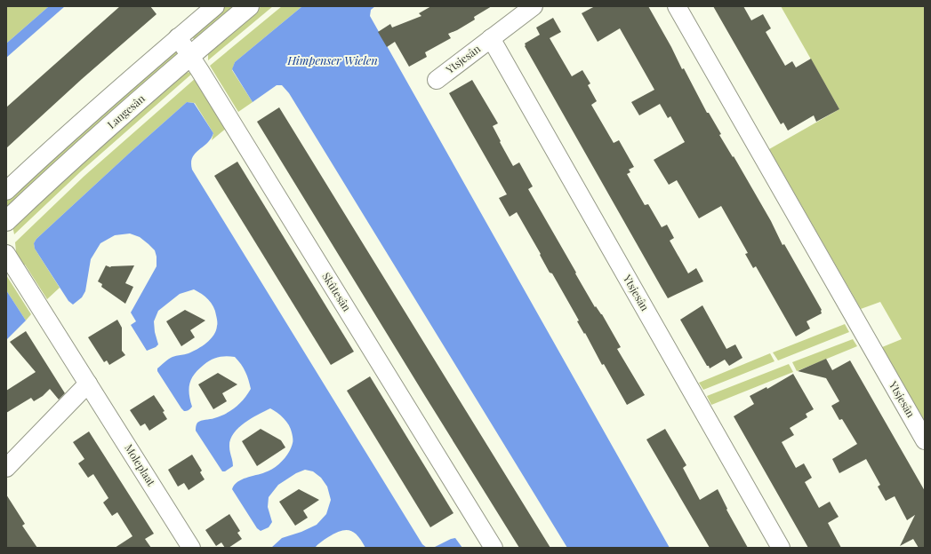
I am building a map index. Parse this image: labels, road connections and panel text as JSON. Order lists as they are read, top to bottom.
{
  "streets": {
    "street": [
      "Ytsjesân",
      "Langesân",
      "Skûtesân",
      "Moleplaat"
    ]
  },
  "crossings": [
    ["Langesân", "Skûtesân"]
  ],
  "water": ["Himpenser Wielen"]
}
